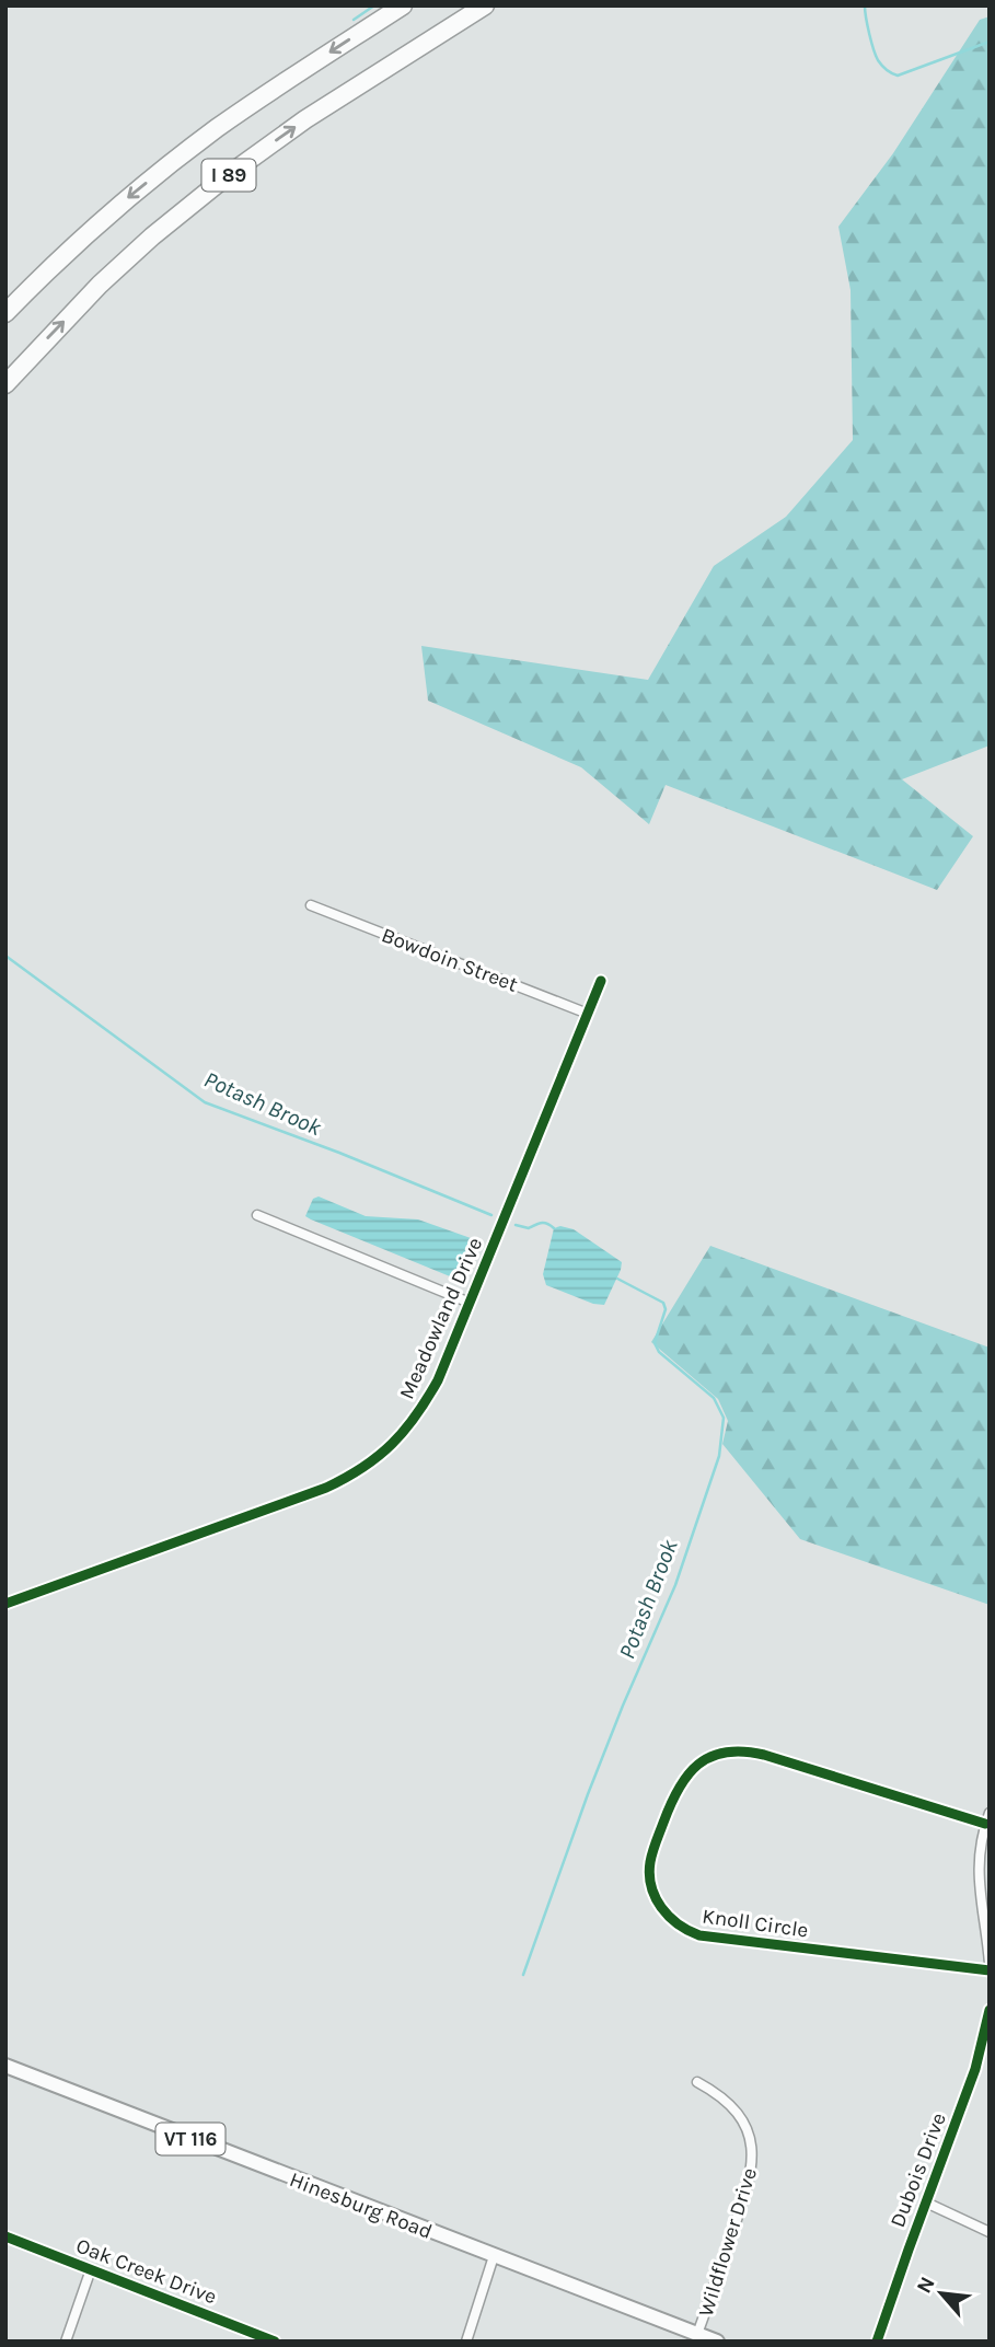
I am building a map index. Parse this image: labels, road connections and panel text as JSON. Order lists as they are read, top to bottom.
{
  "streets": {
    "highway": ["I 89"],
    "main road": ["VT 116", "Hinesburg Road"],
    "street": [
      "Bowdoin Street",
      "Meadowland Drive",
      "Knoll Circle",
      "Dubois Drive",
      "Wildflower Drive",
      "Oak Creek Drive"
    ]
  },
  "crossings": [
    ["Bowdoin Street", "Meadowland Drive"],
    ["Hinesburg Road", "Wildflower Drive"]
  ],
  "water": ["Potash Brook"],
  "north": "top left"
}
